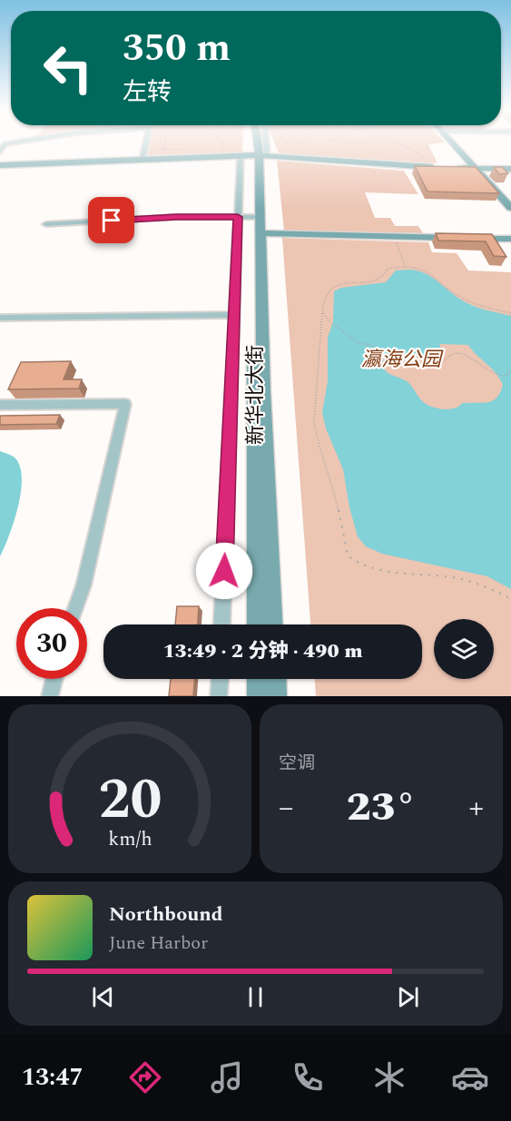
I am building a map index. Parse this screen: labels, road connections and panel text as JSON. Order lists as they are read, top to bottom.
{
  "streets": {
    "main road": ["新华北大街"]
  },
  "parks": ["瀛海公园"],
  "page": {
    "turn": ["350 m", "左转"],
    "limit": "30",
    "trip": "13:49 · 2 分钟 · 490 m",
    "tile": "空调",
    "heat": ["−", "23°", "+"],
    "song": ["Northbound", "June Harbor"],
    "tabs": "13:47",
    "gauge": ["20", "km/h"]
  }
}
